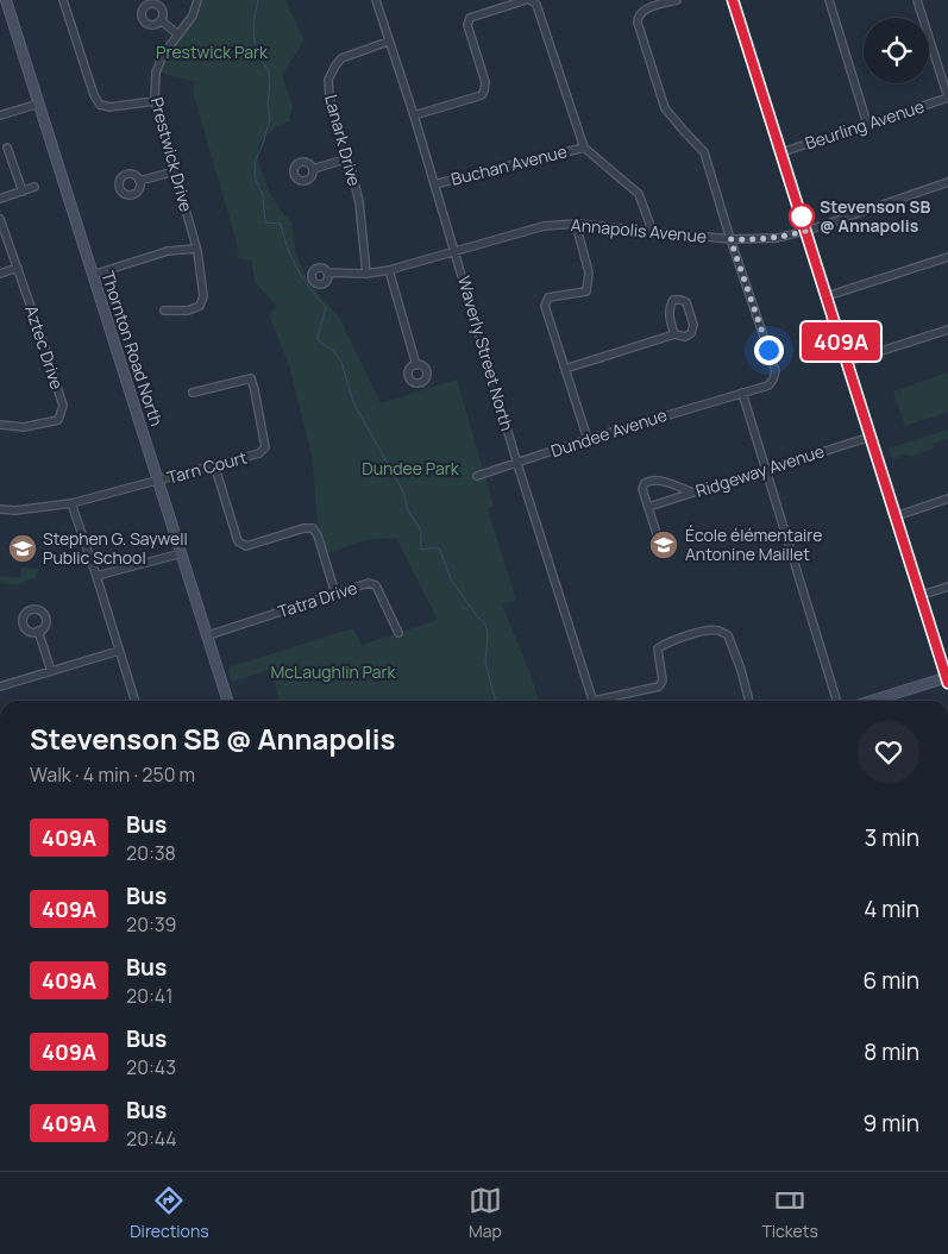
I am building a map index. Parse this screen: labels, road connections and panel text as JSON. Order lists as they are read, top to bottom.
{
  "streets": {
    "main road": ["Thornton Road North"],
    "street": [
      "Beurling Avenue",
      "Lanark Drive",
      "Prestwick Drive",
      "Buchan Avenue",
      "Annapolis Avenue",
      "Aztec Drive",
      "Waverly Street North",
      "Dundee Avenue",
      "Tarn Court",
      "Ridgeway Avenue",
      "Tatra Drive"
    ]
  },
  "crossings": [
    ["Lanark Drive", "Annapolis Avenue"],
    ["Lanark Drive", "Waverly Street North"],
    ["Buchan Avenue", "Waverly Street North"],
    ["Annapolis Avenue", "Waverly Street North"],
    ["Annapolis Avenue", "Dundee Avenue"],
    ["Thornton Road North", "Tarn Court"],
    ["Thornton Road North", "Tatra Drive"],
    ["Waverly Street North", "Dundee Avenue"]
  ],
  "parks": ["Prestwick Park", "Dundee Park", "McLaughlin Park"],
  "places": {
    "other": ["Stevenson SB @ Annapolis"],
    "school or university": ["École élémentaire Antonine Maillet", "Stephen G. Saywell Public School"]
  },
  "lines": ["bus line 409A"],
  "page": {
    "on_map": "409A",
    "heading": ["Stevenson SB @ Annapolis", "Walk · 4 min · 250 m"],
    "list": [
      {
        "mark": "409A",
        "name": "Bus",
        "note": "20:38",
        "value": "3 min"
      },
      {
        "mark": "409A",
        "name": "Bus",
        "note": "20:39",
        "value": "4 min"
      },
      {
        "mark": "409A",
        "name": "Bus",
        "note": "20:41",
        "value": "6 min"
      },
      {
        "mark": "409A",
        "name": "Bus",
        "note": "20:43",
        "value": "8 min"
      },
      {
        "mark": "409A",
        "name": "Bus",
        "note": "20:44",
        "value": "9 min"
      }
    ],
    "tabs": ["Directions", "Map", "Tickets"]
  }
}
